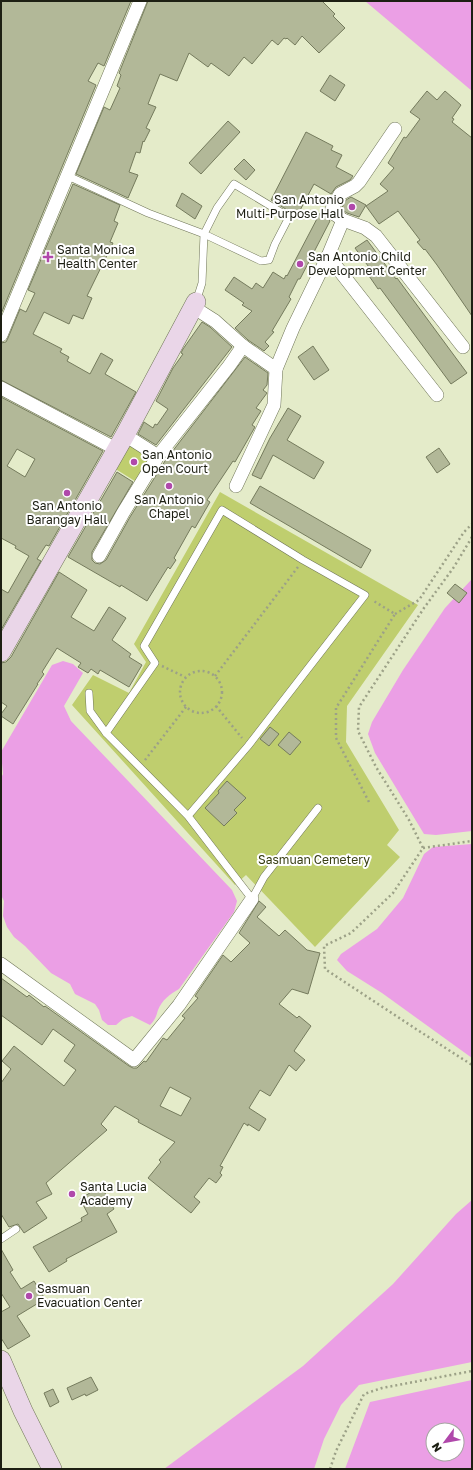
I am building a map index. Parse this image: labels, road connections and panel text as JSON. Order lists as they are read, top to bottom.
{
  "parks": ["Sasmuan Cemetery"],
  "places": {
    "other": [
      "San Antonio Multi-Purpose Hall",
      "San Antonio Child Development Center",
      "San Antonio Open Court",
      "San Antonio Chapel",
      "San Antonio Barangay Hall",
      "Santa Lucia Academy",
      "Sasmuan Evacuation Center"
    ],
    "health": ["Santa Monica Health Center"]
  },
  "north": "bottom left"
}
